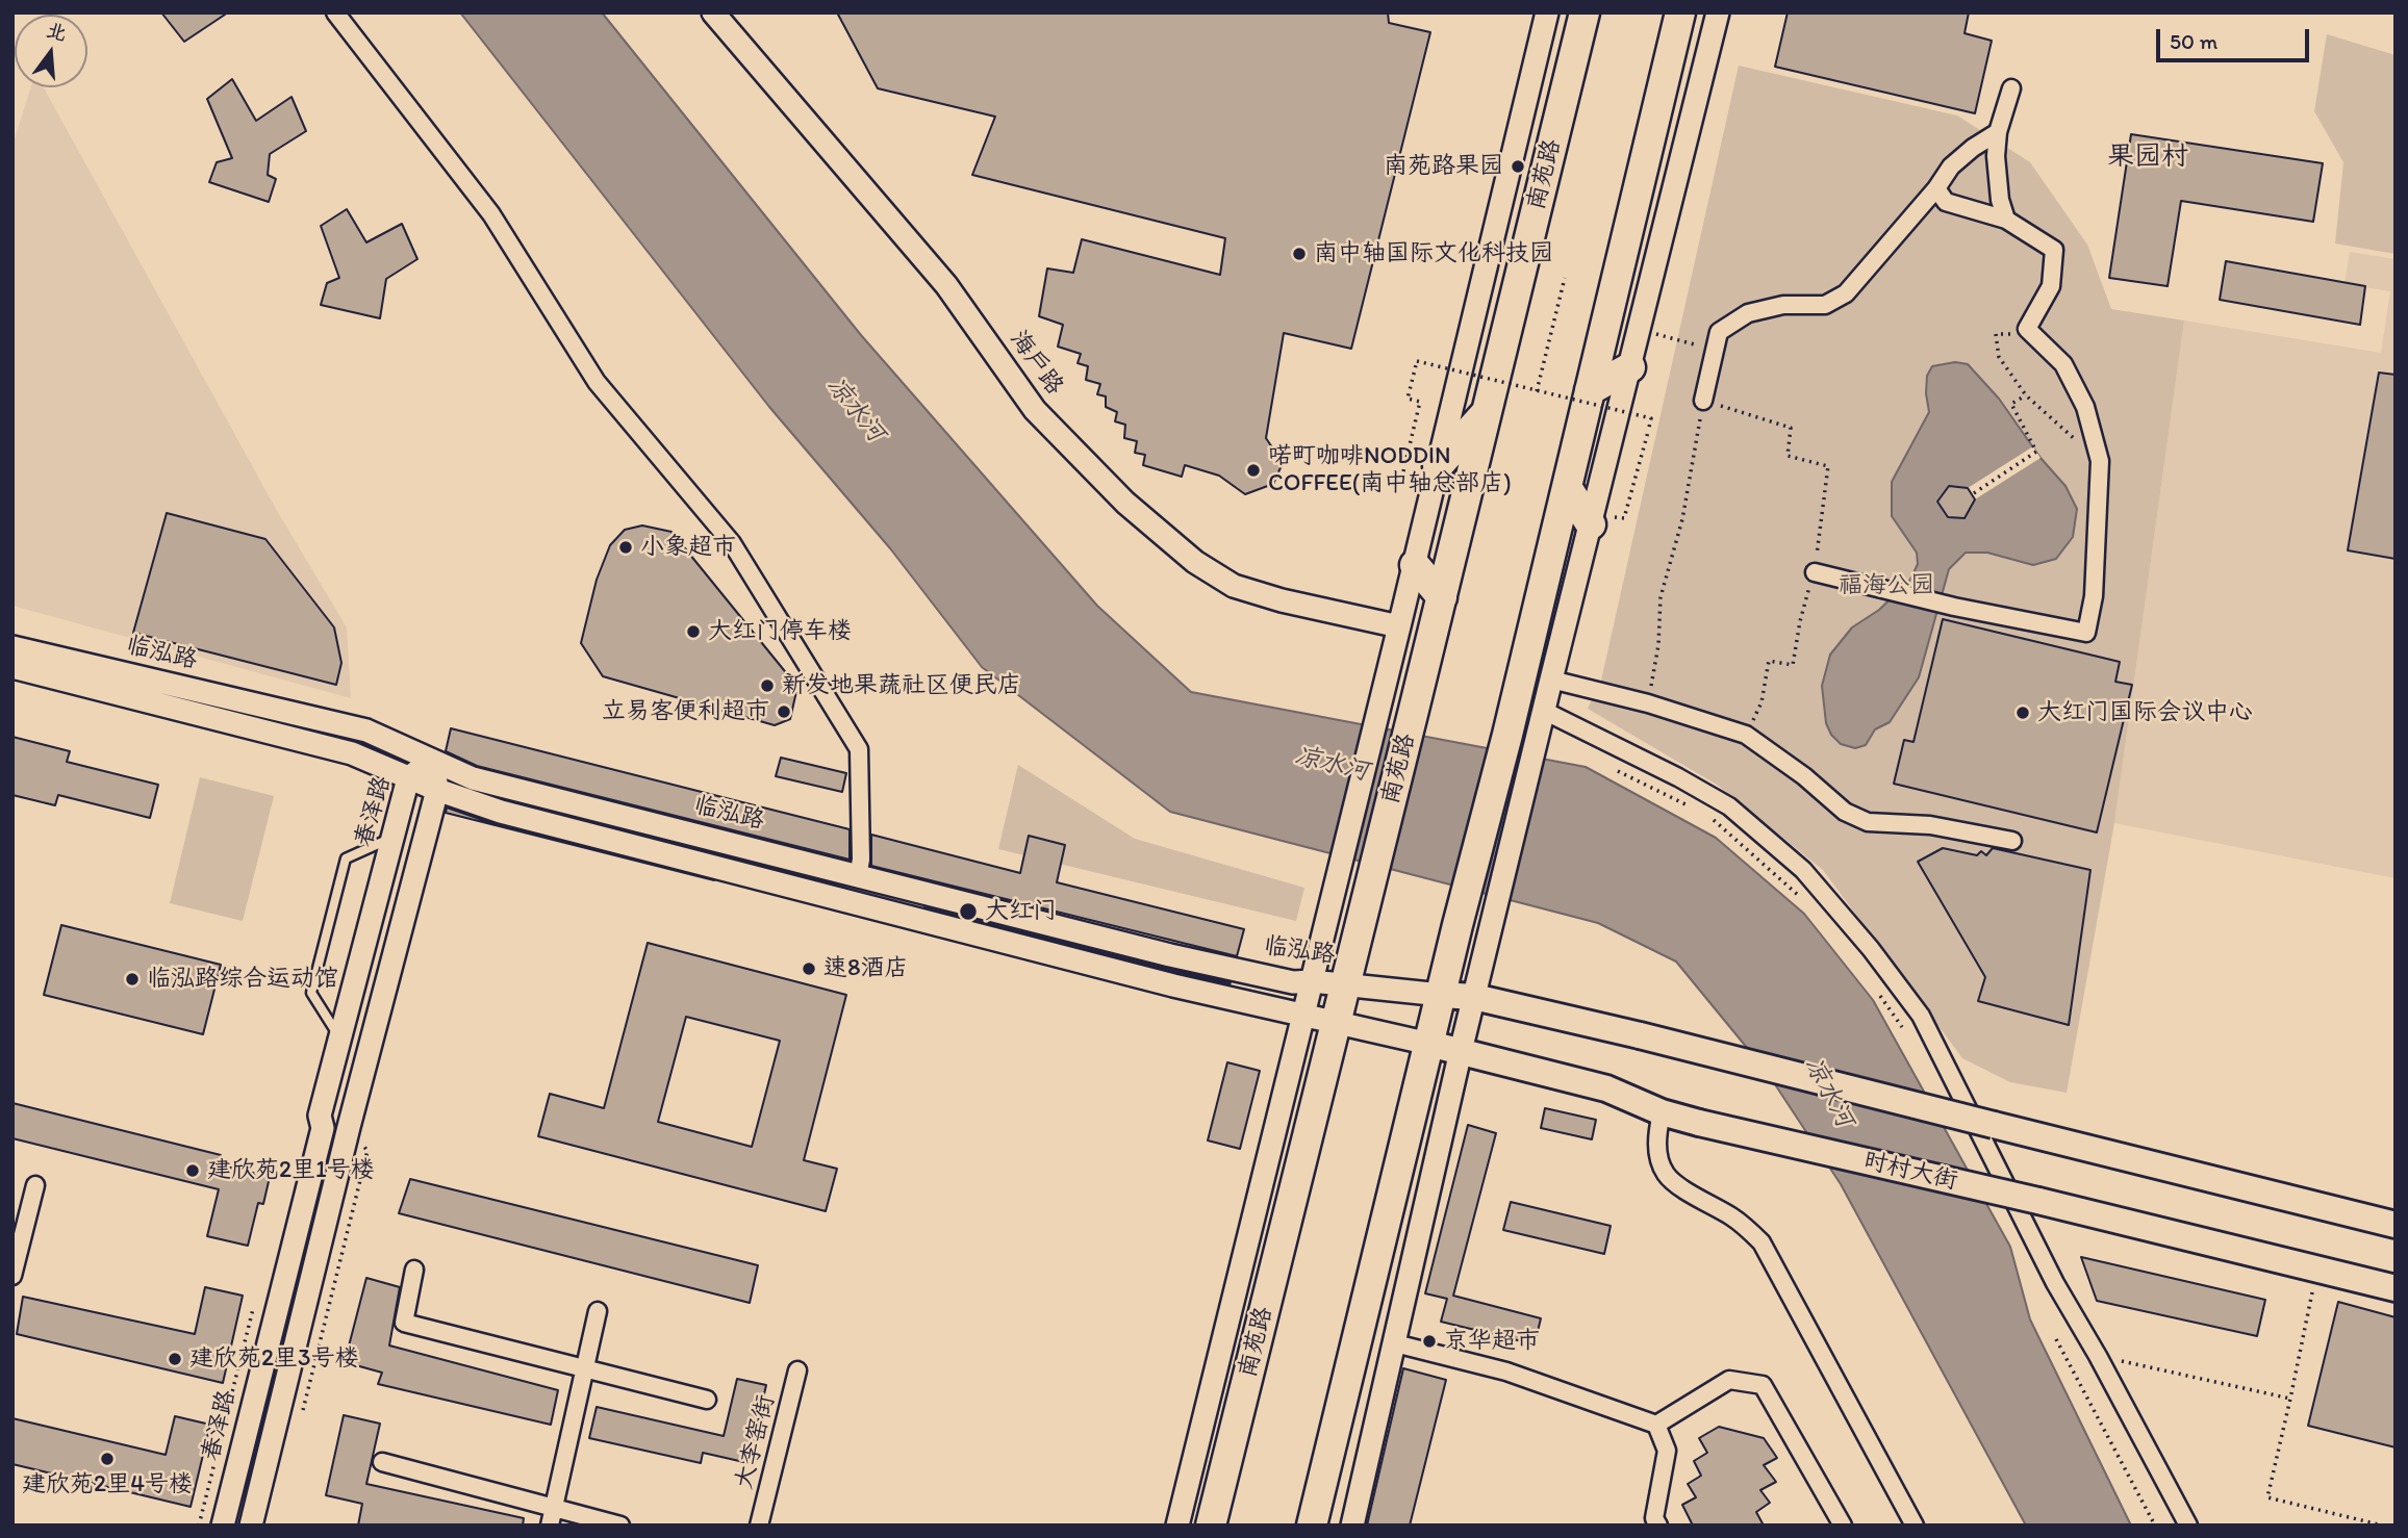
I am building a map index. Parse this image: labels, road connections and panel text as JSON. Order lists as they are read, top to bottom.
{
  "streets": {
    "highway": ["南苑路"],
    "main road": ["时村大街"],
    "street": [
      "海户路",
      "临泓路",
      "春泽路",
      "大李窑街"
    ]
  },
  "crossings": [
    ["南苑路", "临泓路"],
    ["临泓路", "春泽路"],
    ["临泓路", "时村大街"]
  ],
  "districts": ["果园村"],
  "water": ["凉水河"],
  "parks": ["福海公园"],
  "places": [
    "南苑路果园",
    "南中轴国际文化科技园",
    "喏町咖啡NODDIN COFFEE(南中轴总部店)",
    "小象超市",
    "大红门停车楼",
    "新发地果蔬社区便民店",
    "立易客便利超市",
    "大红门国际会议中心",
    "大红门",
    "速8酒店",
    "临泓路综合运动馆",
    "建欣苑2里1号楼",
    "京华超市",
    "建欣苑2里3号楼",
    "建欣苑2里4号楼"
  ],
  "scale_bar": "50 m",
  "north": "top"
}
